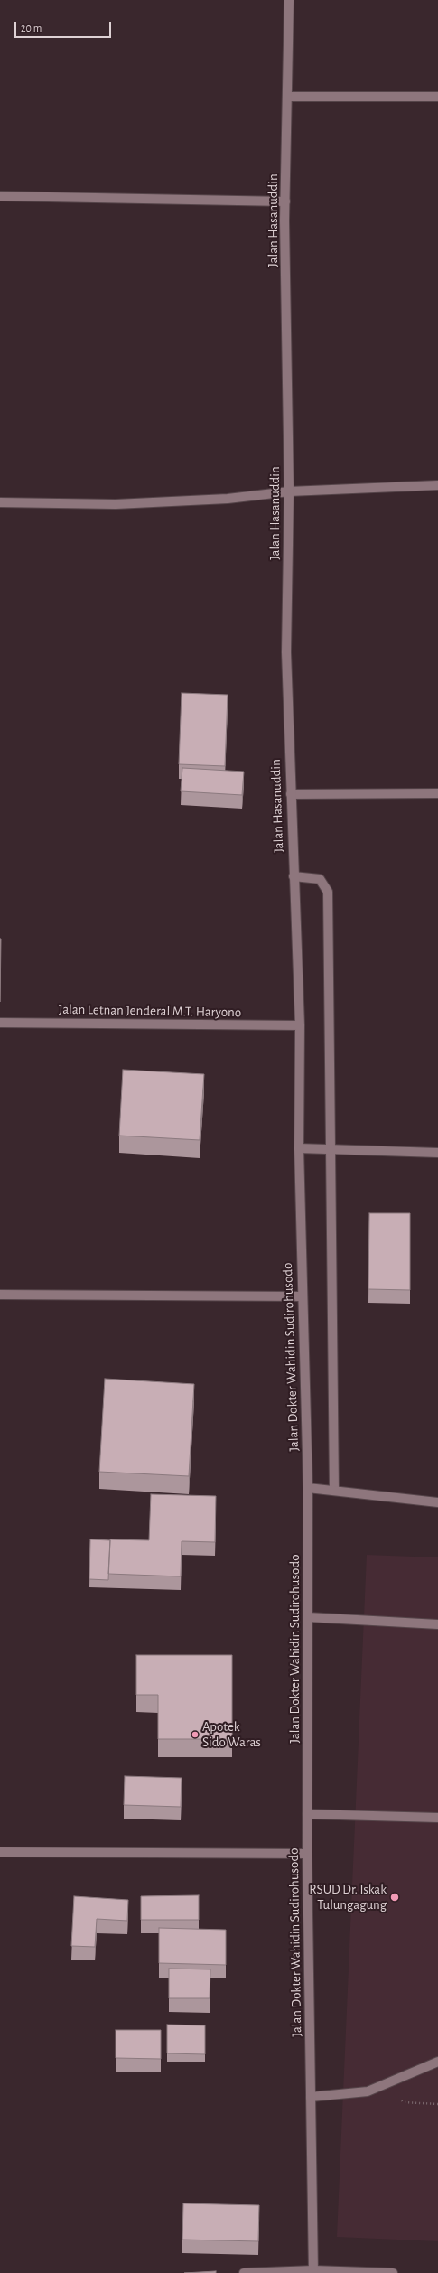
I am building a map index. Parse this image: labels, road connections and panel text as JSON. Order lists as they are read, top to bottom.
{
  "streets": {
    "street": ["Jalan Hasanuddin", "Jalan Letnan Jenderal M.T. Haryono", "Jalan Dokter Wahidin Sudirohusodo"]
  },
  "crossings": [
    ["Jalan Hasanuddin", "Jalan Letnan Jenderal M.T. Haryono"],
    ["Jalan Hasanuddin", "Jalan Dokter Wahidin Sudirohusodo"],
    ["Jalan Letnan Jenderal M.T. Haryono", "Jalan Dokter Wahidin Sudirohusodo"]
  ],
  "places": ["Apotek Sido Waras", "RSUD Dr. Iskak Tulungagung"],
  "scale_bar": "20 m"
}
